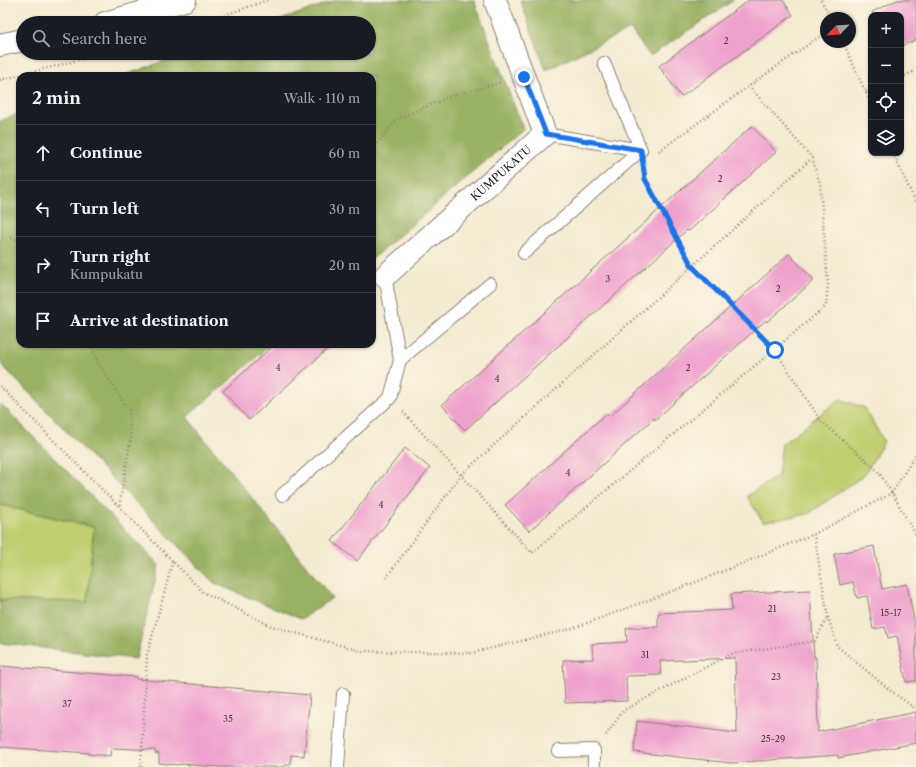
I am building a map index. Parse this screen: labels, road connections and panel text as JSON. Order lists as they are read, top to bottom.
{
  "streets": {
    "street": ["KUMPUKATU"]
  },
  "house_numbers": [
    "2",
    "2",
    "3",
    "2",
    "4",
    "2",
    "4",
    "4",
    "4",
    "21",
    "15-17",
    "31",
    "23",
    "37",
    "35",
    "25-29"
  ],
  "north": "bottom left",
  "page": {
    "map_buttons": ["+", "−"],
    "search": "Search here",
    "heading": ["2 min", "Walk · 110 m"],
    "list": [
      ["Continue", "60 m"],
      ["Turn left", "30 m"],
      ["Turn right", "Kumpukatu", "20 m"],
      "Arrive at destination"
    ]
  }
}
